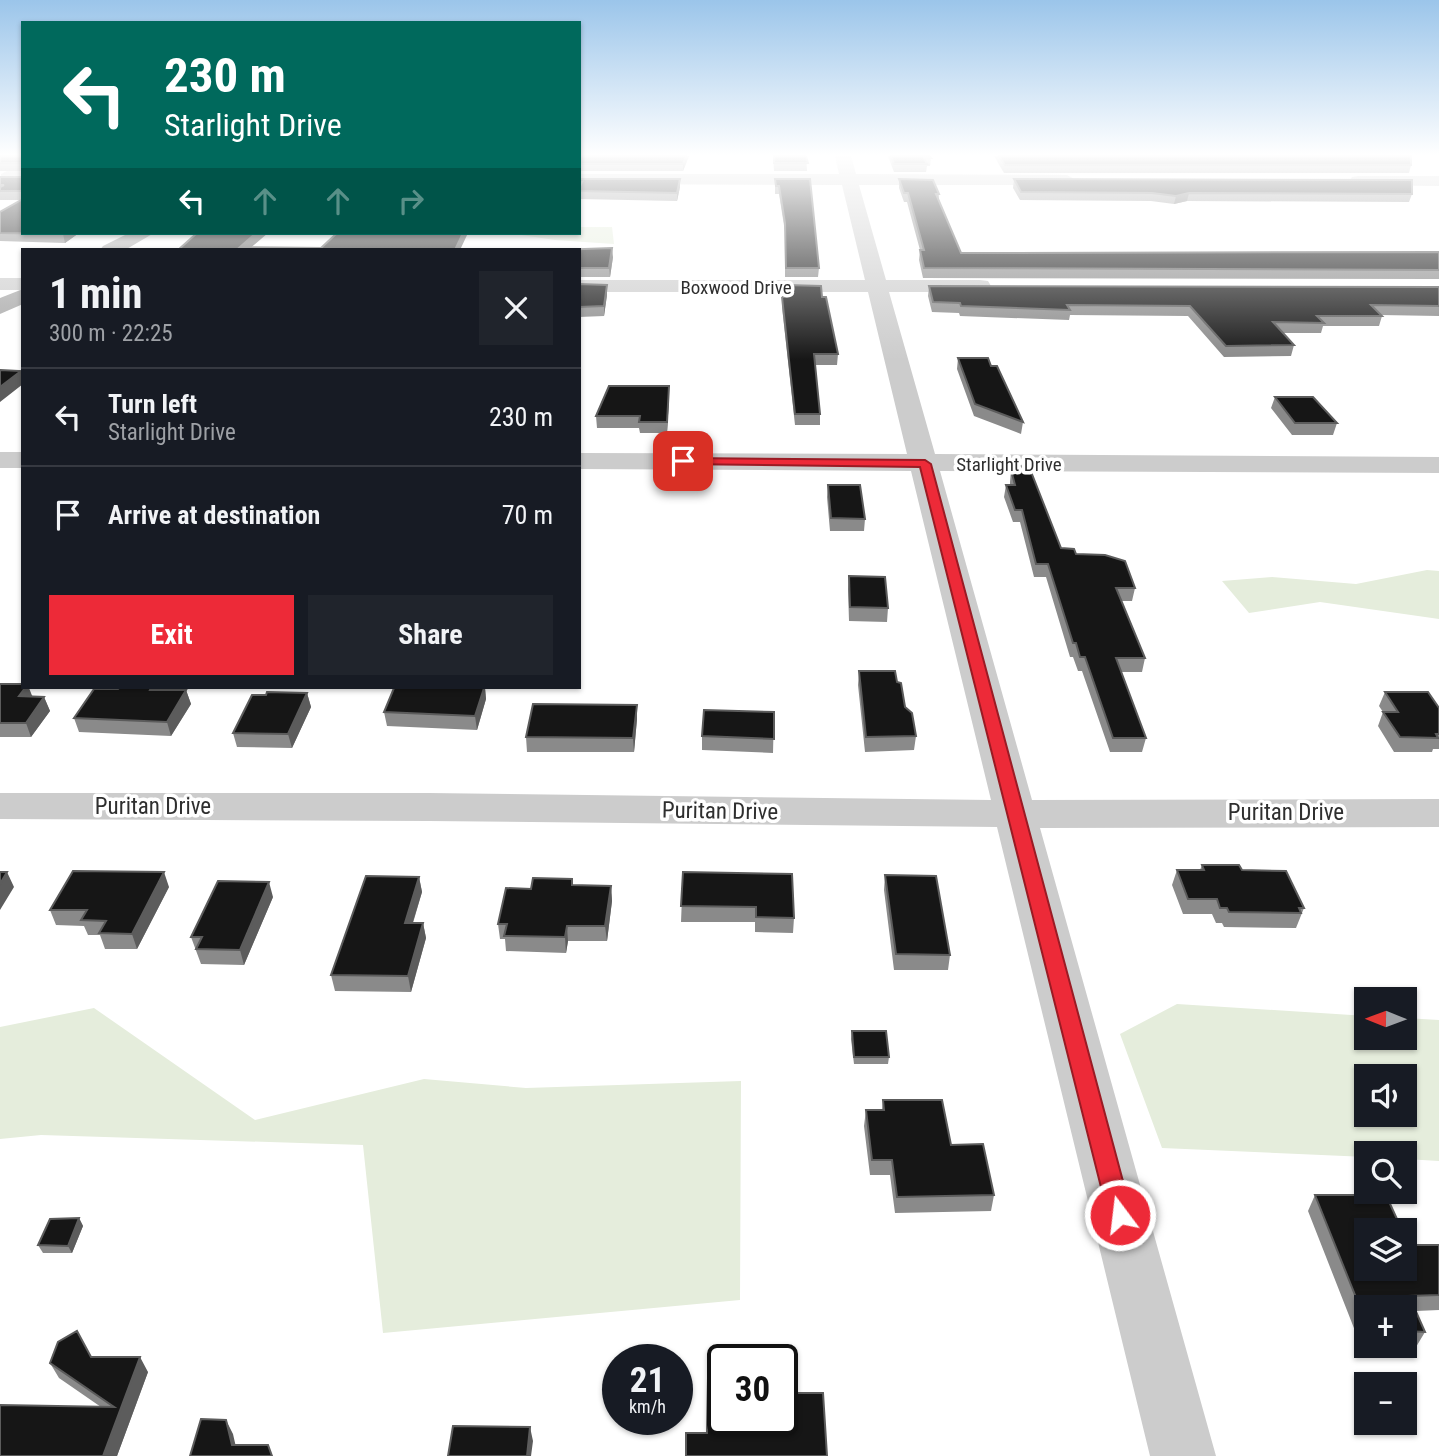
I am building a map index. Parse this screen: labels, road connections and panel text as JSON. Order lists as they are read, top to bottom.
{
  "streets": {
    "street": ["Boxwood Drive", "Starlight Drive", "Puritan Drive"]
  },
  "north": "left",
  "page": {
    "turn": ["230 m", "Starlight Drive"],
    "heading": ["1 min", "300 m · 22:25"],
    "list": [
      {
        "name": "Turn left",
        "note": "Starlight Drive",
        "value": "230 m"
      },
      {
        "name": "Arrive at destination",
        "value": "70 m"
      }
    ],
    "buttons": ["Exit", "Share"],
    "map_buttons": ["+", "−"],
    "speed": "21 km/h",
    "limit": "30"
  }
}
